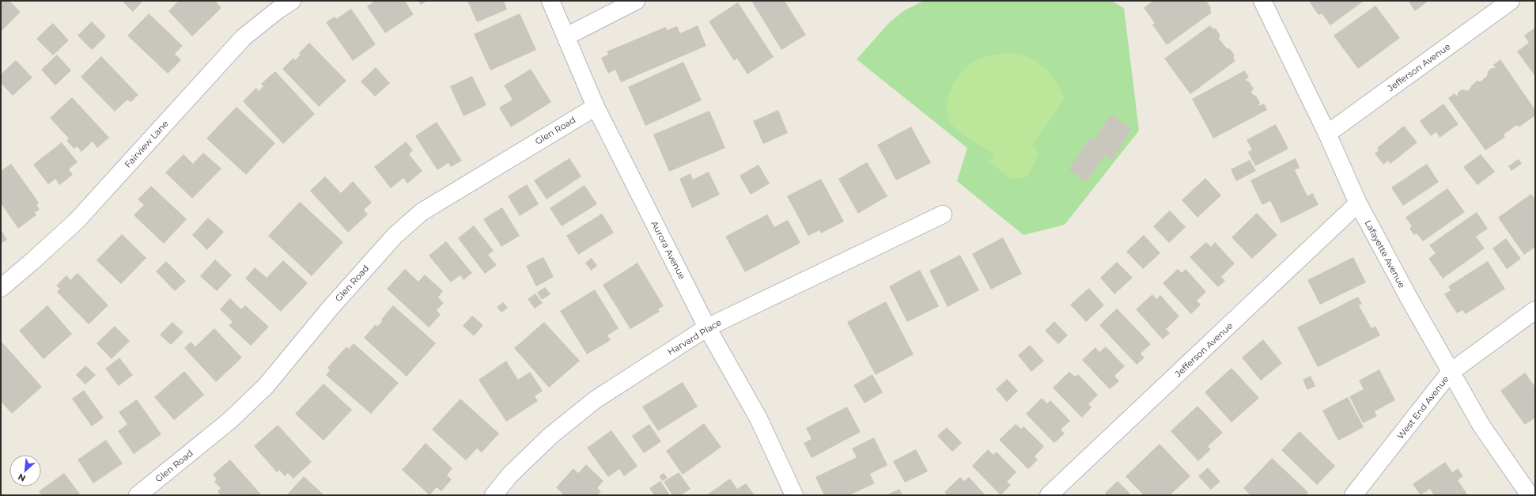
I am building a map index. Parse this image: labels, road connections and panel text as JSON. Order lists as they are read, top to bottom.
{
  "streets": {
    "street": [
      "Jefferson Avenue",
      "Glen Road",
      "Fairview Lane",
      "Aurora Avenue",
      "Lafayette Avenue",
      "Harvard Place",
      "West End Avenue"
    ]
  },
  "crossings": [
    ["Jefferson Avenue", "Lafayette Avenue"],
    ["Glen Road", "Aurora Avenue"],
    ["Aurora Avenue", "Harvard Place"],
    ["Lafayette Avenue", "West End Avenue"]
  ],
  "north": "bottom left"
}
